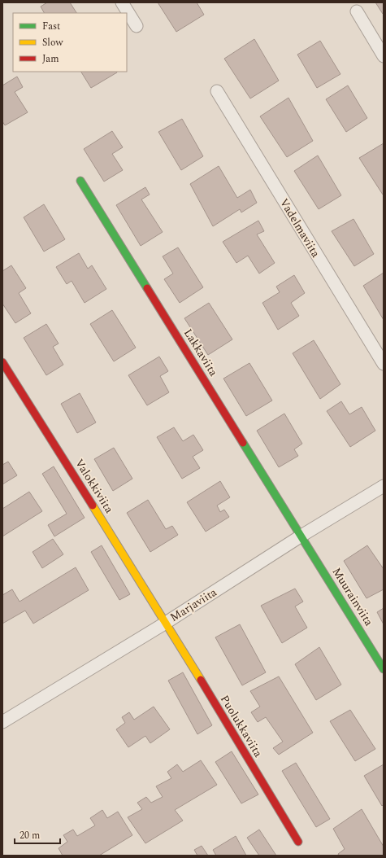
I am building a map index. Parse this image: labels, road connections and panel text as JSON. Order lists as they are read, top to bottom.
{
  "streets": {
    "street": [
      "Vadelmaviita",
      "Lakkaviita",
      "Valokkiviita",
      "Muurainviita",
      "Marjaviita",
      "Puolukkaviita"
    ]
  },
  "crossings": [
    ["Lakkaviita", "Muurainviita"],
    ["Lakkaviita", "Marjaviita"],
    ["Valokkiviita", "Marjaviita"],
    ["Valokkiviita", "Puolukkaviita"],
    ["Muurainviita", "Marjaviita"],
    ["Marjaviita", "Puolukkaviita"]
  ],
  "legend": ["Fast", "Slow", "Jam"],
  "scale_bar": "20 m"
}
